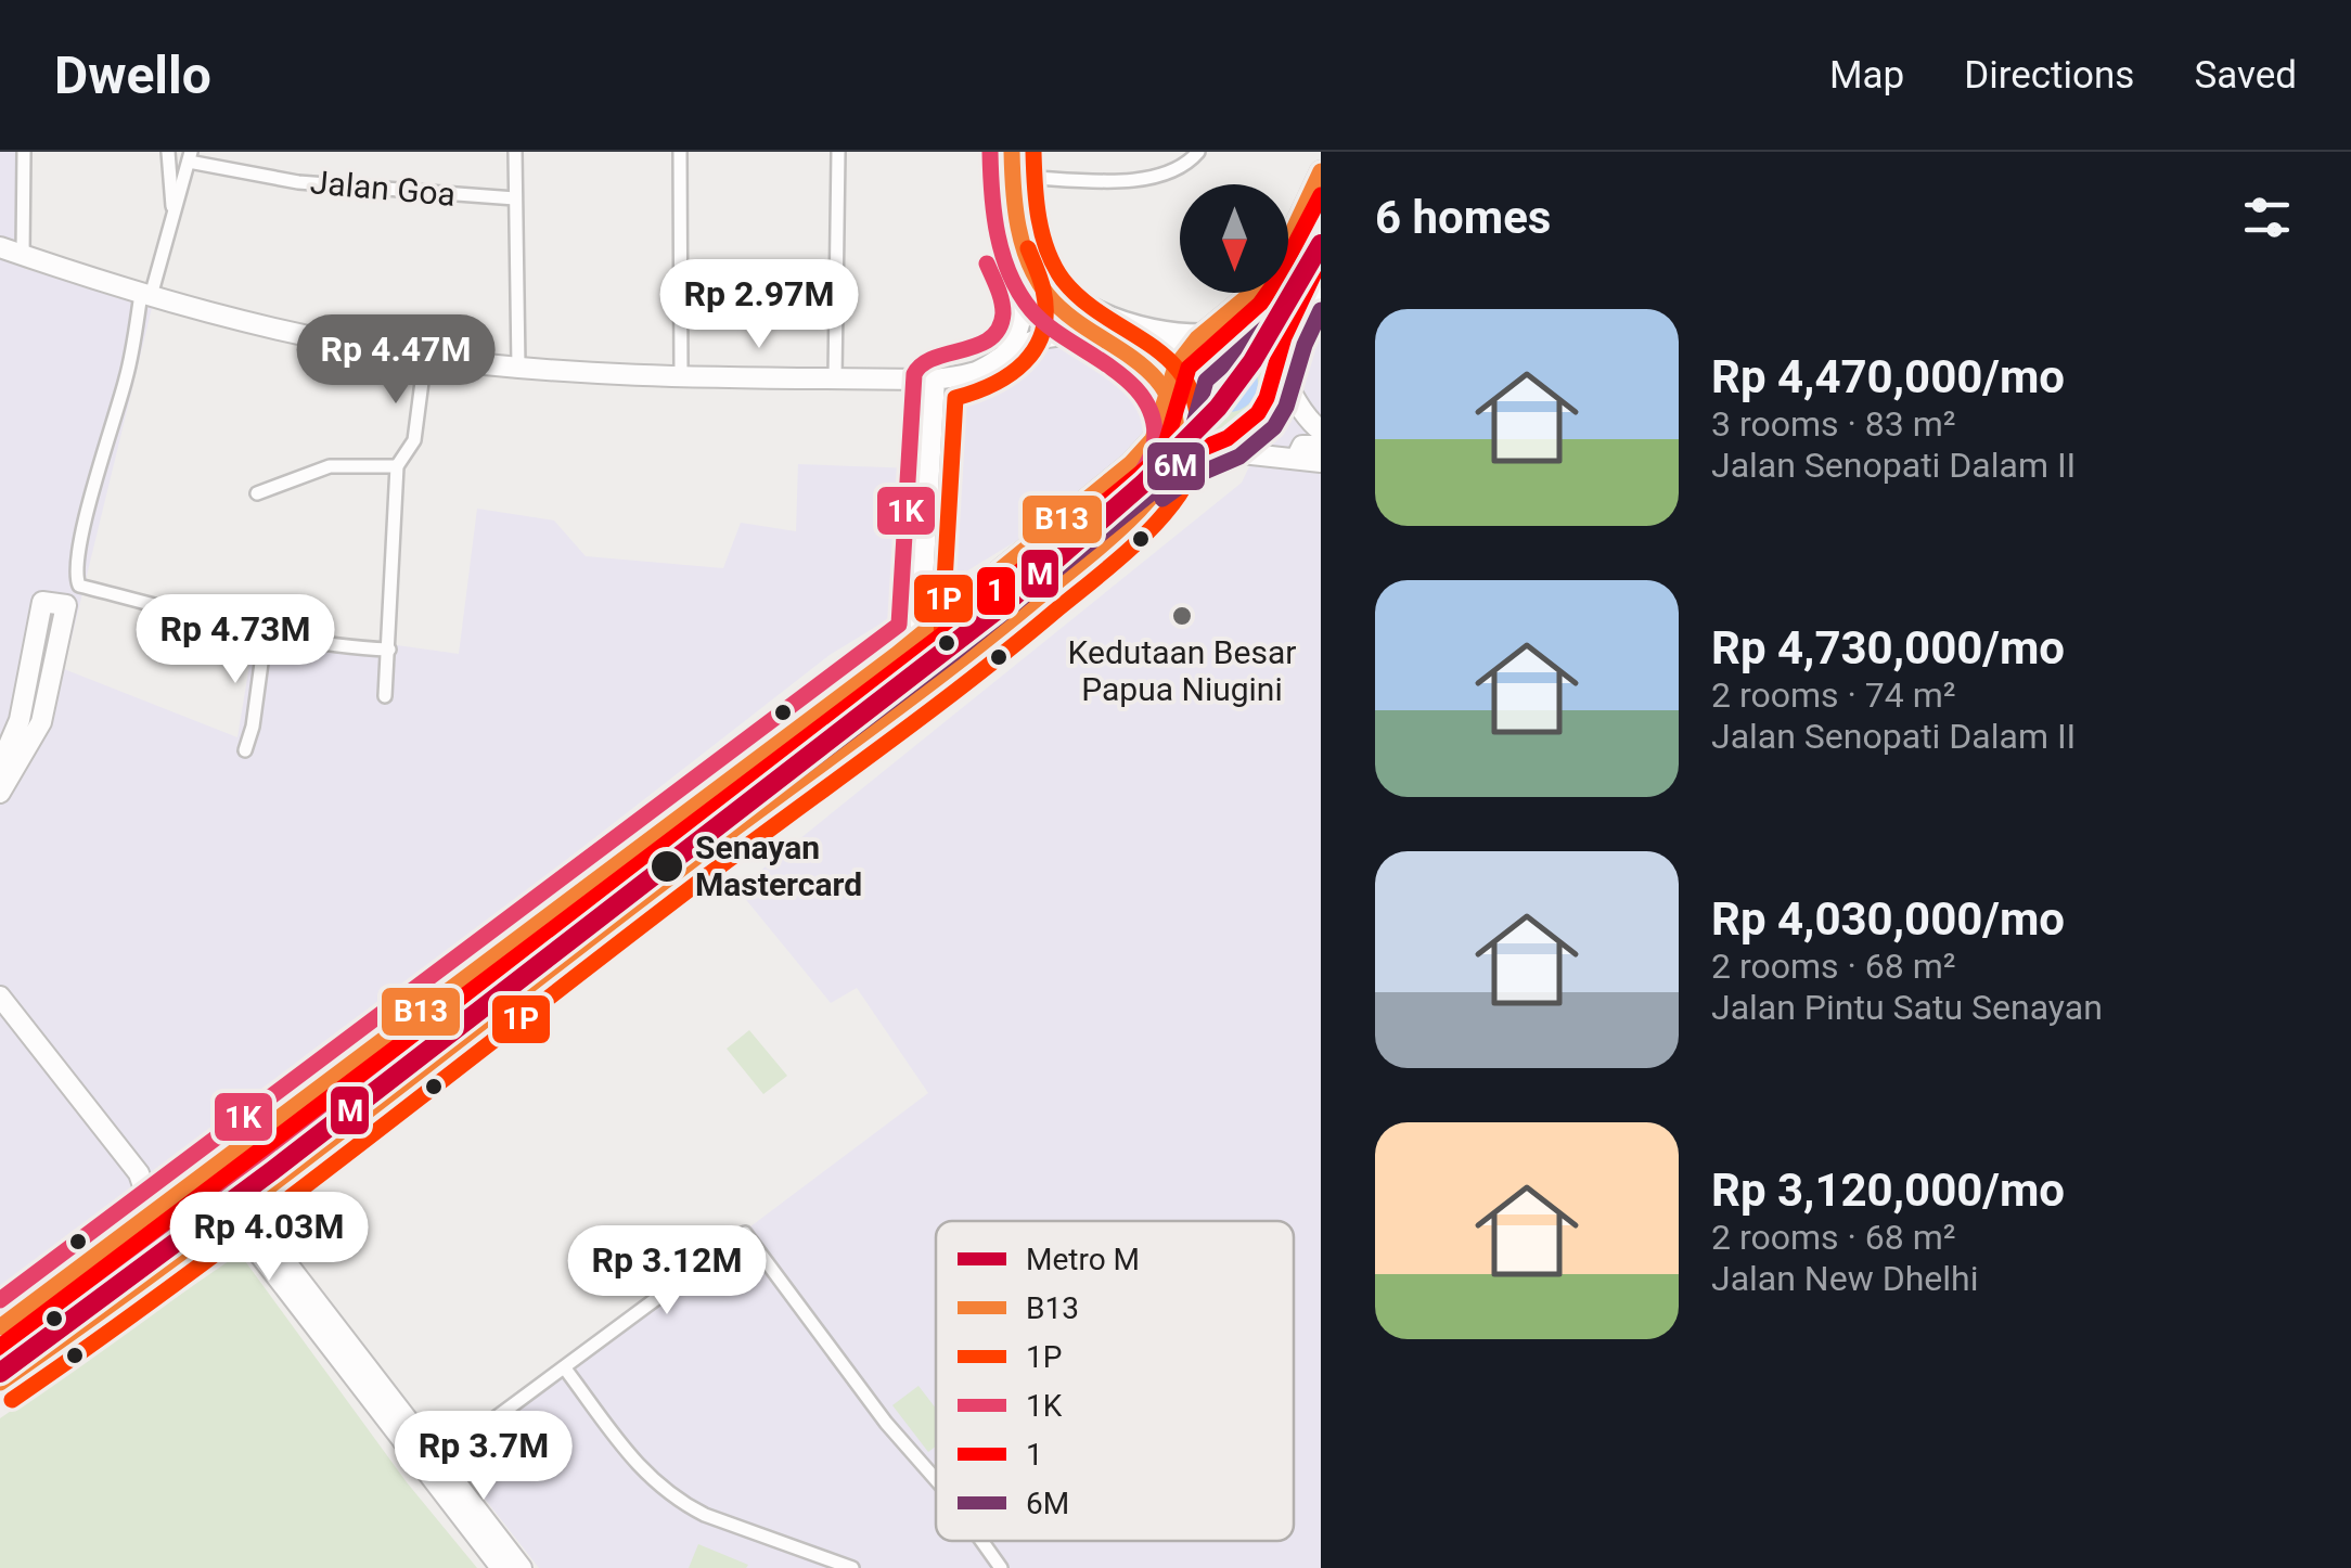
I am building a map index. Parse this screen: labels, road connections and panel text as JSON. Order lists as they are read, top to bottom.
{
  "streets": {
    "street": ["Jalan Goa"]
  },
  "places": ["Kedutaan Besar Papua Niugini", "Senayan Mastercard"],
  "lines": [
    "transit line B13",
    "transit line 1P",
    "transit line 1K",
    "transit line 1",
    "transit line 6M",
    "metro line M"
  ],
  "legend": [
    "Metro M",
    "B13",
    "1P",
    "1K",
    "1",
    "6M"
  ],
  "north": "bottom",
  "page": {
    "header": "Dwello",
    "nav": ["Map", "Directions", "Saved"],
    "heading": "6 homes",
    "price": [
      "Rp 2.97M",
      "Rp 4.47M",
      "Rp 4.73M",
      "Rp 4.03M",
      "Rp 3.12M",
      "Rp 3.7M"
    ],
    "list": [
      {
        "name": "Rp 4,470,000/mo",
        "note": "3 rooms · 83 m² · Jalan Senopati Dalam II"
      },
      {
        "name": "Rp 4,730,000/mo",
        "note": "2 rooms · 74 m² · Jalan Senopati Dalam II"
      },
      {
        "name": "Rp 4,030,000/mo",
        "note": "2 rooms · 68 m² · Jalan Pintu Satu Senayan"
      },
      {
        "name": "Rp 3,120,000/mo",
        "note": "2 rooms · 68 m² · Jalan New Dhelhi"
      }
    ]
  }
}
